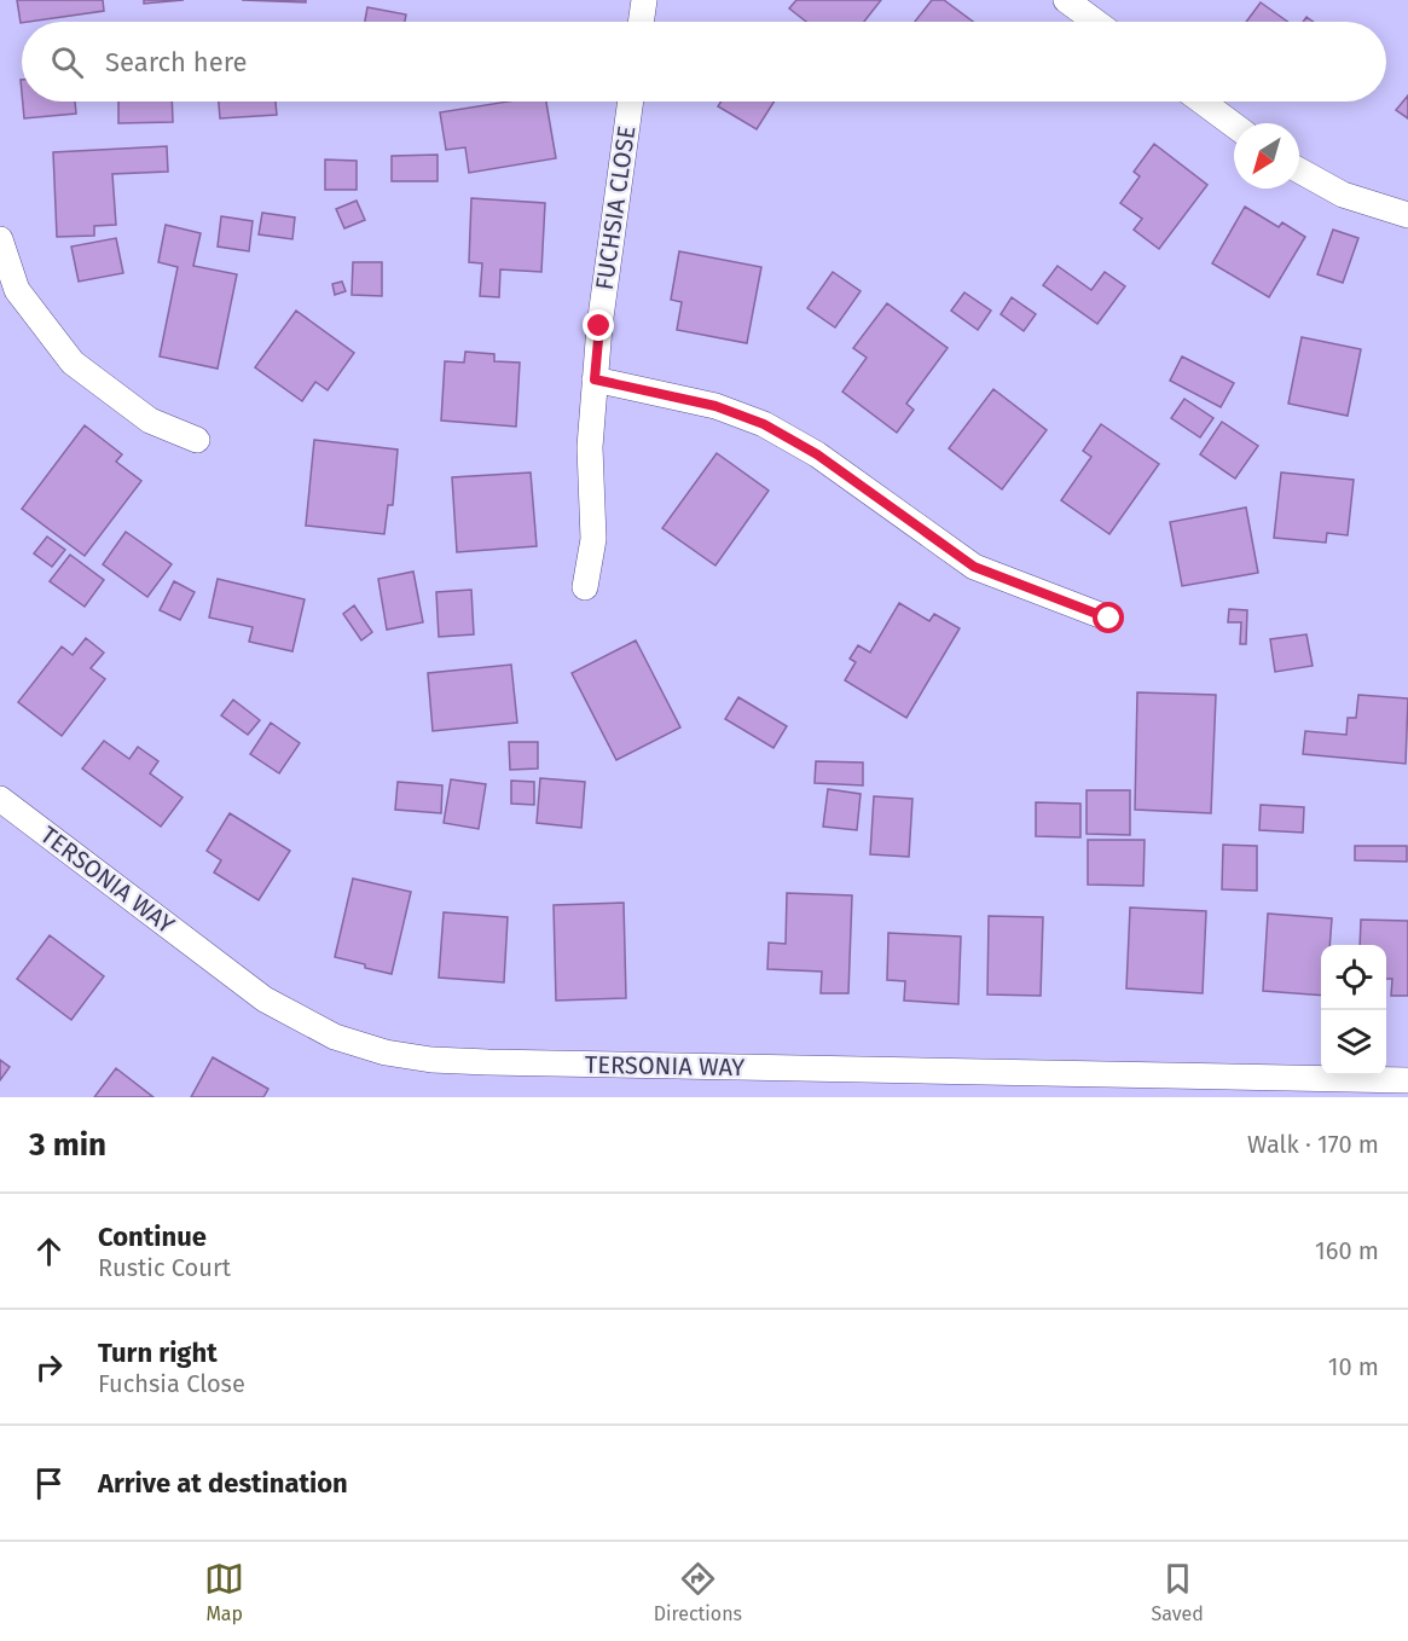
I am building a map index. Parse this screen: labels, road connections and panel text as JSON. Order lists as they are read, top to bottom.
{
  "streets": {
    "street": ["FUCHSIA CLOSE", "TERSONIA WAY"]
  },
  "north": "bottom left",
  "page": {
    "search": "Search here",
    "heading": ["3 min", "Walk · 170 m"],
    "list": [
      ["Continue", "Rustic Court", "160 m"],
      ["Turn right", "Fuchsia Close", "10 m"],
      "Arrive at destination"
    ],
    "nav": ["Map", "Directions", "Saved"]
  }
}
